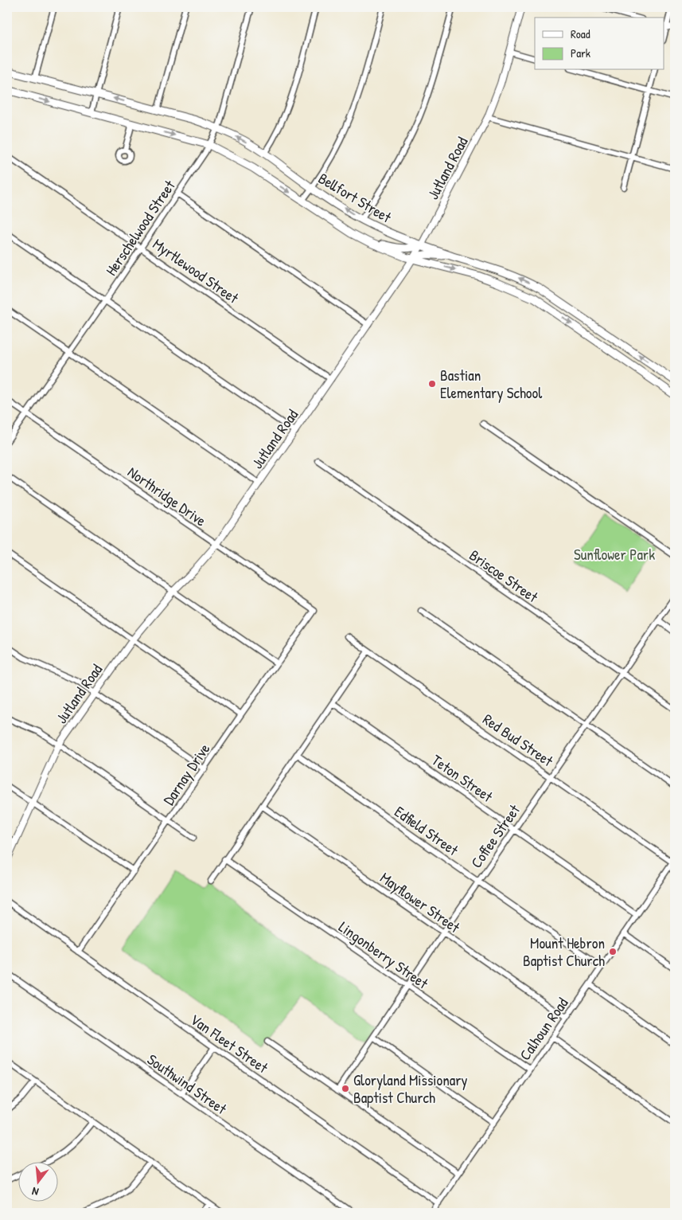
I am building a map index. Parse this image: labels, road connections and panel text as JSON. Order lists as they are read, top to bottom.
{
  "streets": {
    "main road": ["Bellfort Street"],
    "street": [
      "Jutland Road",
      "Herschelwood Street",
      "Myrtlewood Street",
      "Northridge Drive",
      "Briscoe Street",
      "Red Bud Street",
      "Darnay Drive",
      "Teton Street",
      "Edfield Street",
      "Coffee Street",
      "Mayflower Street",
      "Lingonberry Street",
      "Calhoun Road",
      "Van Fleet Street",
      "Southwind Street"
    ]
  },
  "crossings": [
    ["Jutland Road", "Bellfort Street"],
    ["Jutland Road", "Myrtlewood Street"],
    ["Jutland Road", "Northridge Drive"],
    ["Bellfort Street", "Herschelwood Street"],
    ["Herschelwood Street", "Myrtlewood Street"],
    ["Herschelwood Street", "Northridge Drive"],
    ["Northridge Drive", "Darnay Drive"],
    ["Briscoe Street", "Coffee Street"],
    ["Red Bud Street", "Coffee Street"],
    ["Red Bud Street", "Calhoun Road"],
    ["Darnay Drive", "Van Fleet Street"],
    ["Teton Street", "Coffee Street"],
    ["Teton Street", "Calhoun Road"],
    ["Edfield Street", "Coffee Street"],
    ["Edfield Street", "Calhoun Road"],
    ["Coffee Street", "Mayflower Street"],
    ["Coffee Street", "Lingonberry Street"],
    ["Mayflower Street", "Calhoun Road"],
    ["Lingonberry Street", "Calhoun Road"],
    ["Calhoun Road", "Van Fleet Street"]
  ],
  "parks": ["Sunflower Park"],
  "places": ["Bastian Elementary School", "Mount Hebron Baptist Church", "Gloryland Missionary Baptist Church"],
  "legend": ["Road", "Park"],
  "north": "bottom"
}
